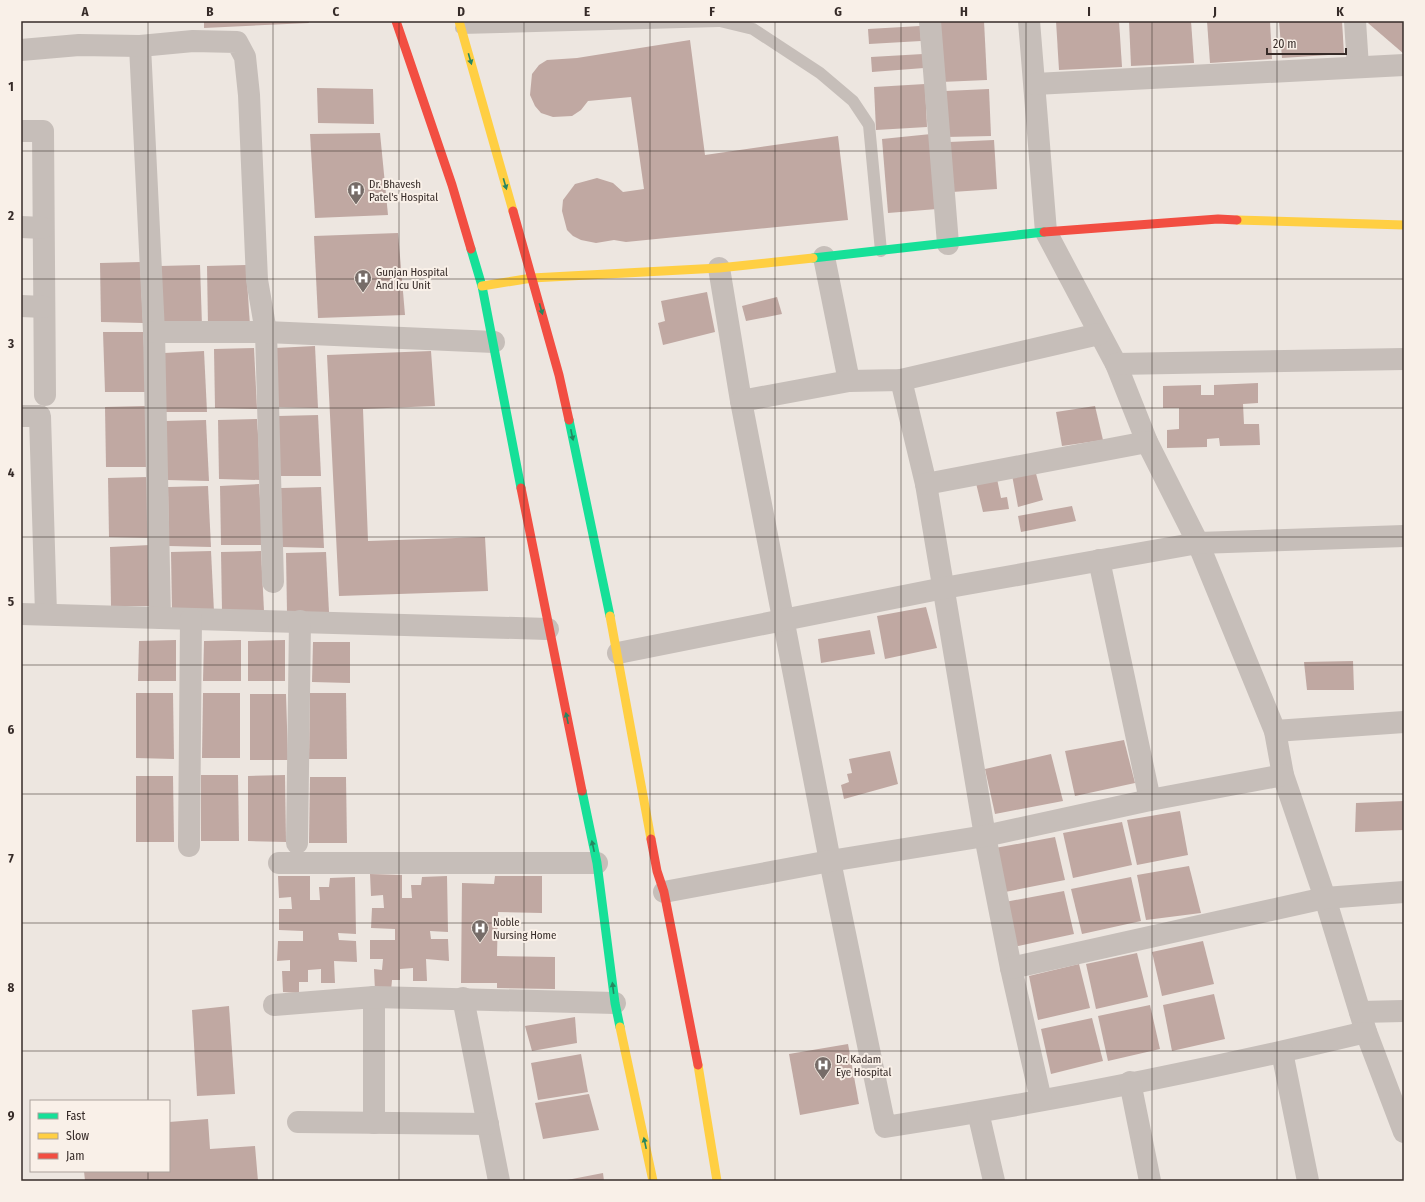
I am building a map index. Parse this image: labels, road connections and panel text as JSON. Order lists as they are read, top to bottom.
{
  "places": {
    "hospital": [
      "Dr. Bhavesh Patel's Hospital",
      "Gunjan Hospital And Icu Unit",
      "Noble Nursing Home",
      "Dr. Kadam Eye Hospital"
    ]
  },
  "legend": ["Fast", "Slow", "Jam"],
  "scale_bar": "20 m",
  "grid": {
    "columns": [
      "A",
      "B",
      "C",
      "D",
      "E",
      "F",
      "G",
      "H",
      "I",
      "J",
      "K"
    ],
    "rows": [
      "1",
      "2",
      "3",
      "4",
      "5",
      "6",
      "7",
      "8",
      "9"
    ]
  }
}
